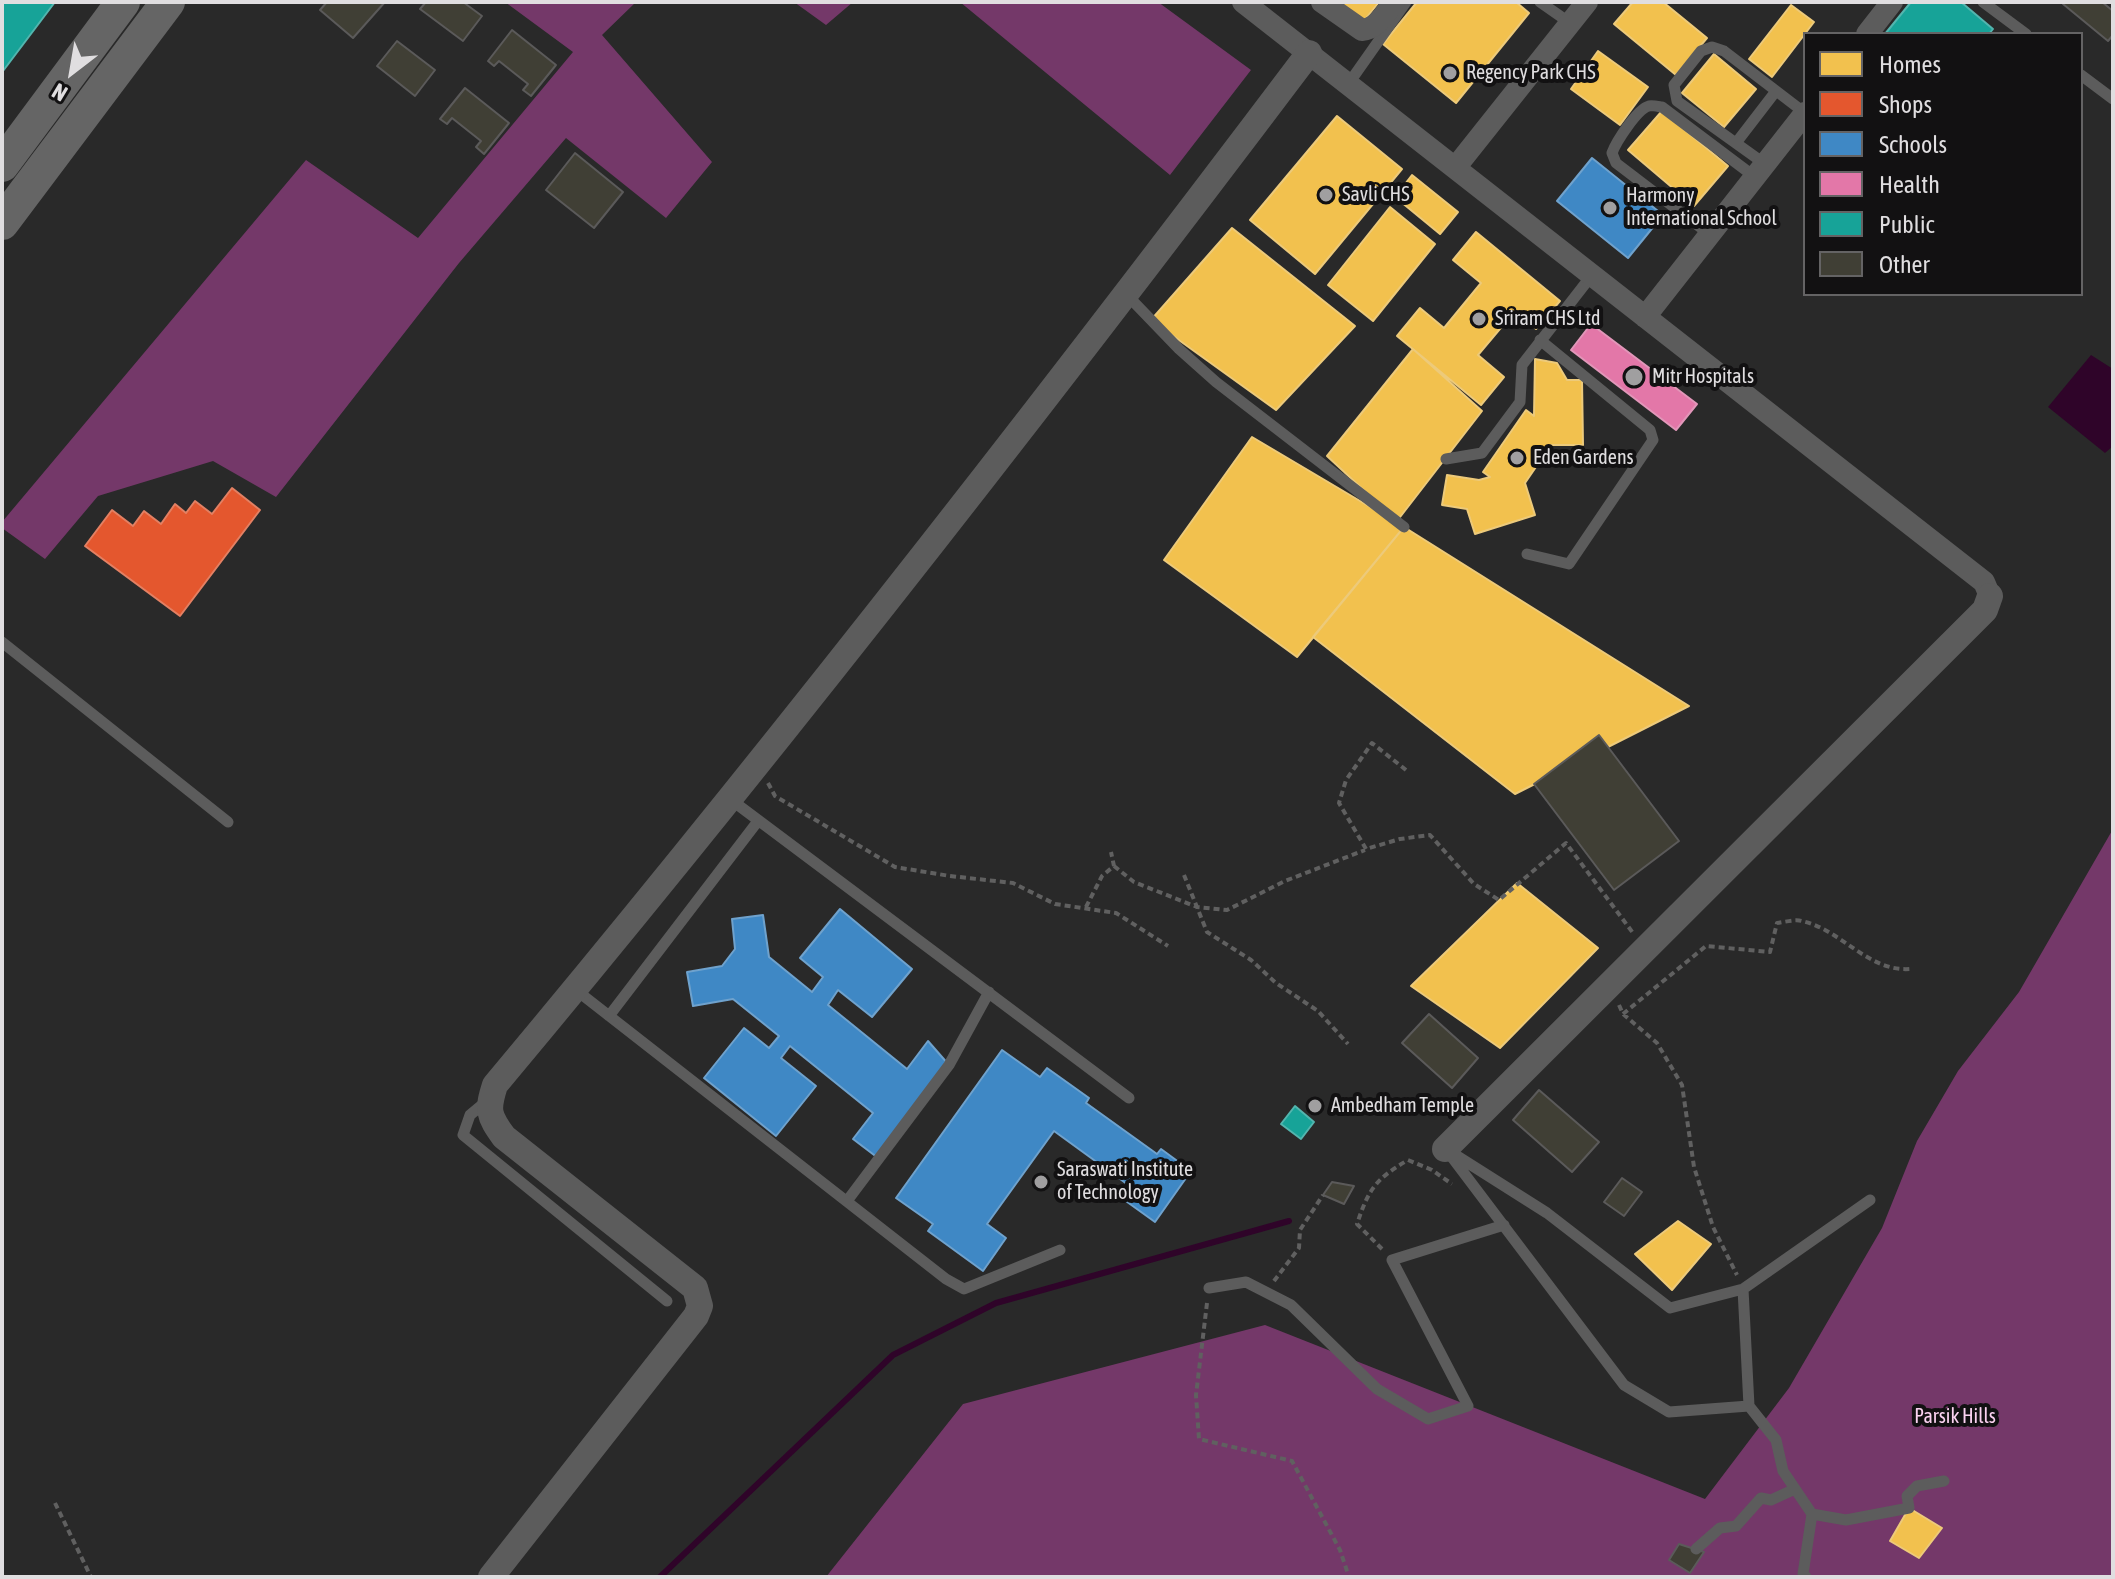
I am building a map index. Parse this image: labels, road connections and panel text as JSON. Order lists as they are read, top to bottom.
{
  "parks": ["Parsik Hills"],
  "places": [
    "Regency Park CHS",
    "Savli CHS",
    "Harmony International School",
    "Sriram CHS Ltd",
    "Mitr Hospitals",
    "Eden Gardens",
    "Ambedham Temple",
    "Saraswati Institute of Technology"
  ],
  "legend": [
    "Homes",
    "Shops",
    "Schools",
    "Health",
    "Public",
    "Other"
  ],
  "north": "bottom left"
}
